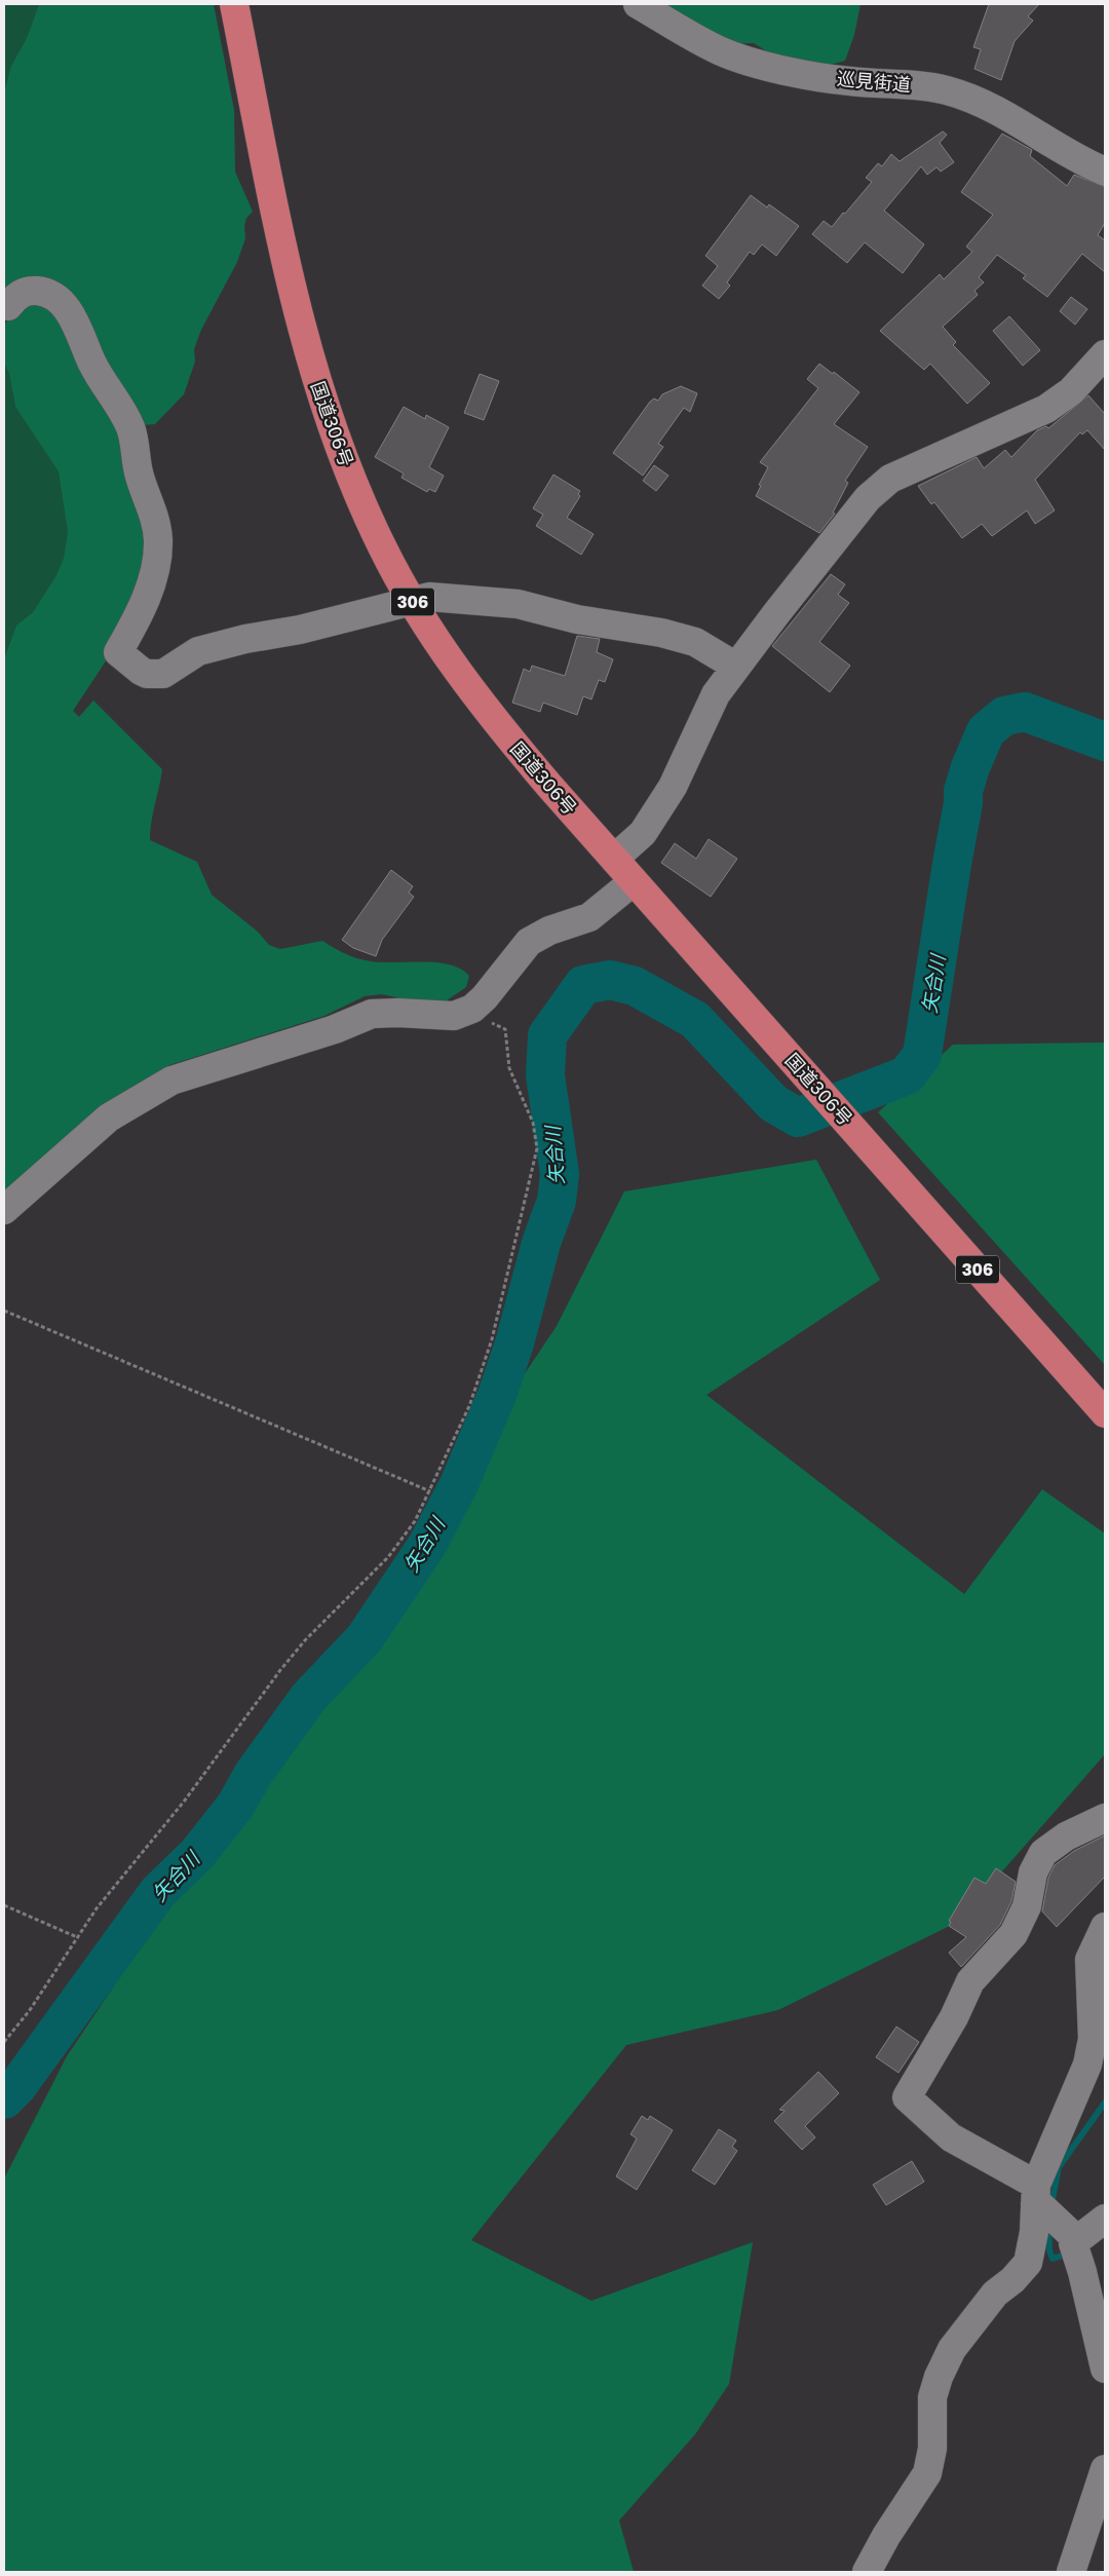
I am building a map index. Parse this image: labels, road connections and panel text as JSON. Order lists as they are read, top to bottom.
{
  "streets": {
    "highway": ["国道306号", "306"],
    "street": ["巡見街道"]
  },
  "water": ["矢合川"]
}
